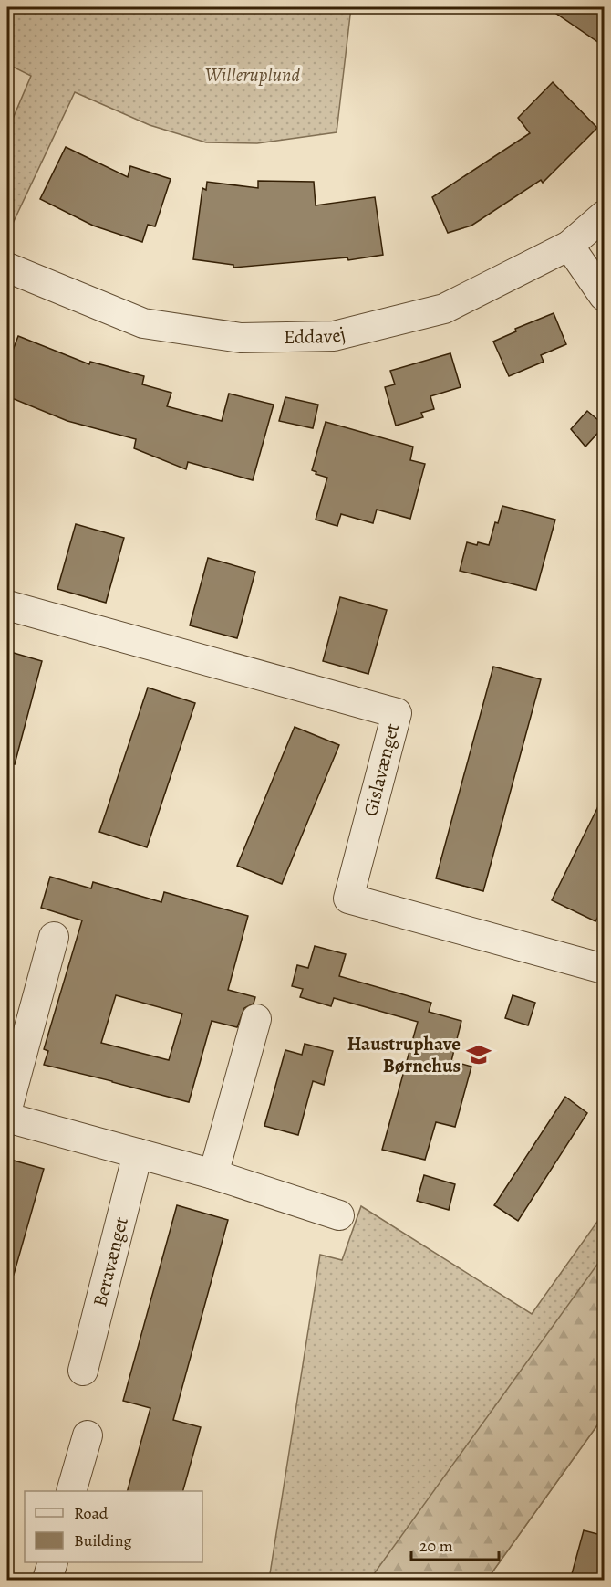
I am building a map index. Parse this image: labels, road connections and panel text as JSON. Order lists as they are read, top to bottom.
{
  "streets": {
    "street": ["Eddavej", "Gislavænget", "Beravænget"]
  },
  "parks": ["Willeruplund"],
  "places": {
    "school or university": ["Haustruphave Børnehus"]
  },
  "legend": ["Road", "Building"],
  "scale_bar": "20 m"
}
